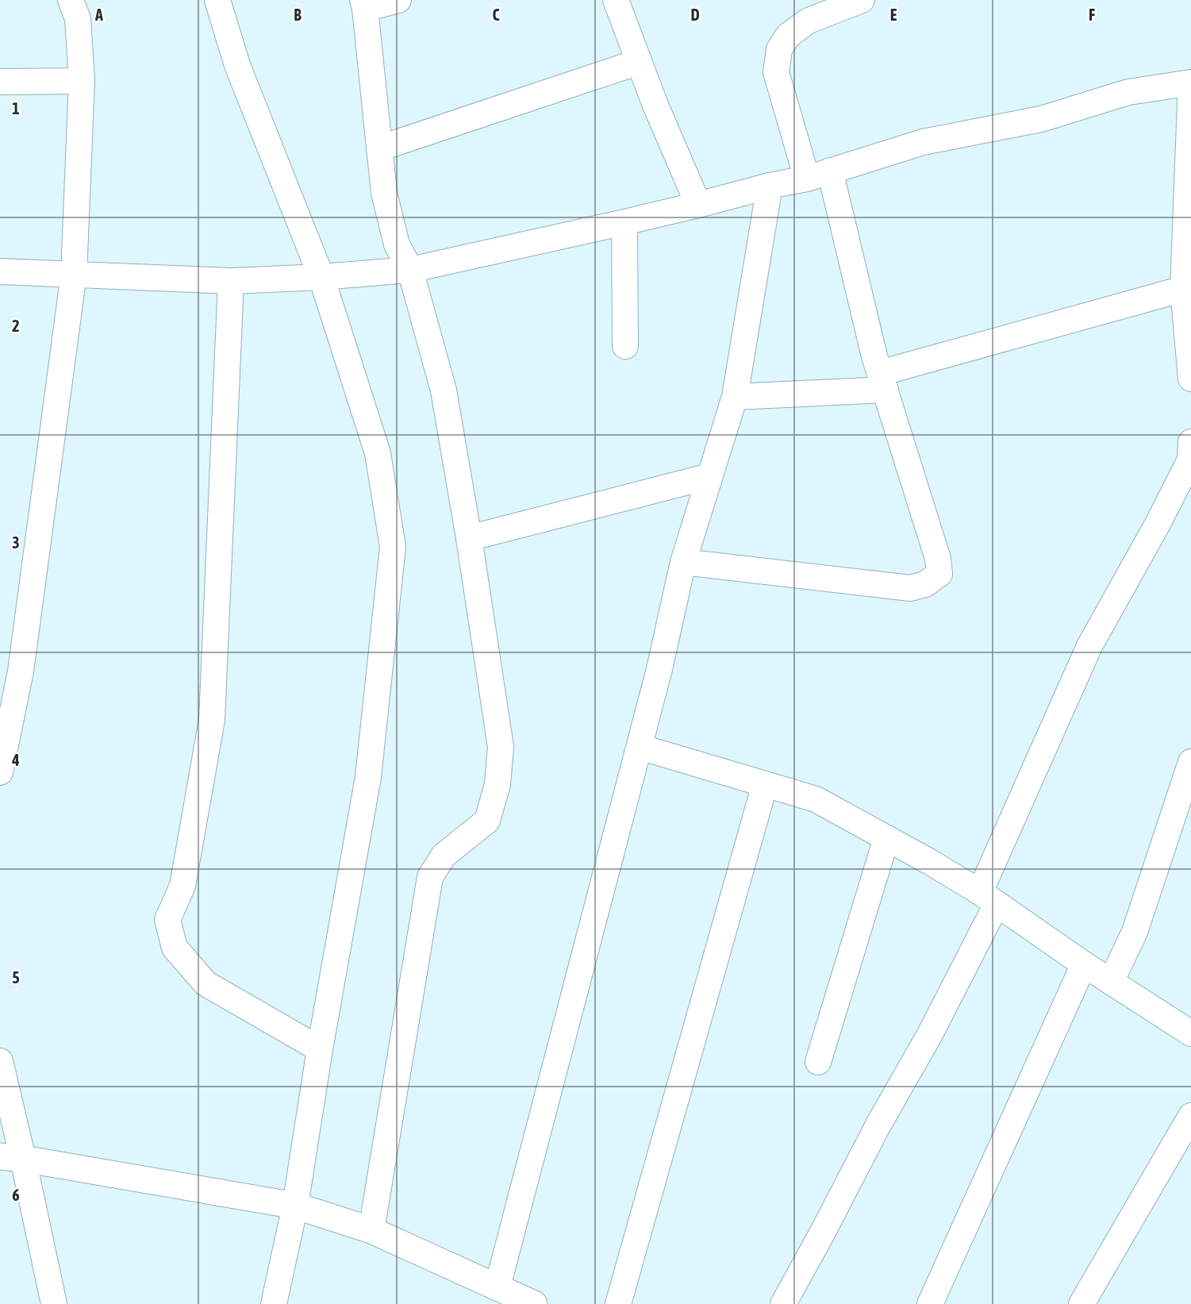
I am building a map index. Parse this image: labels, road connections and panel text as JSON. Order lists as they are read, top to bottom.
{
  "grid": {
    "columns": [
      "A",
      "B",
      "C",
      "D",
      "E",
      "F"
    ],
    "rows": [
      "1",
      "2",
      "3",
      "4",
      "5",
      "6"
    ]
  }
}
